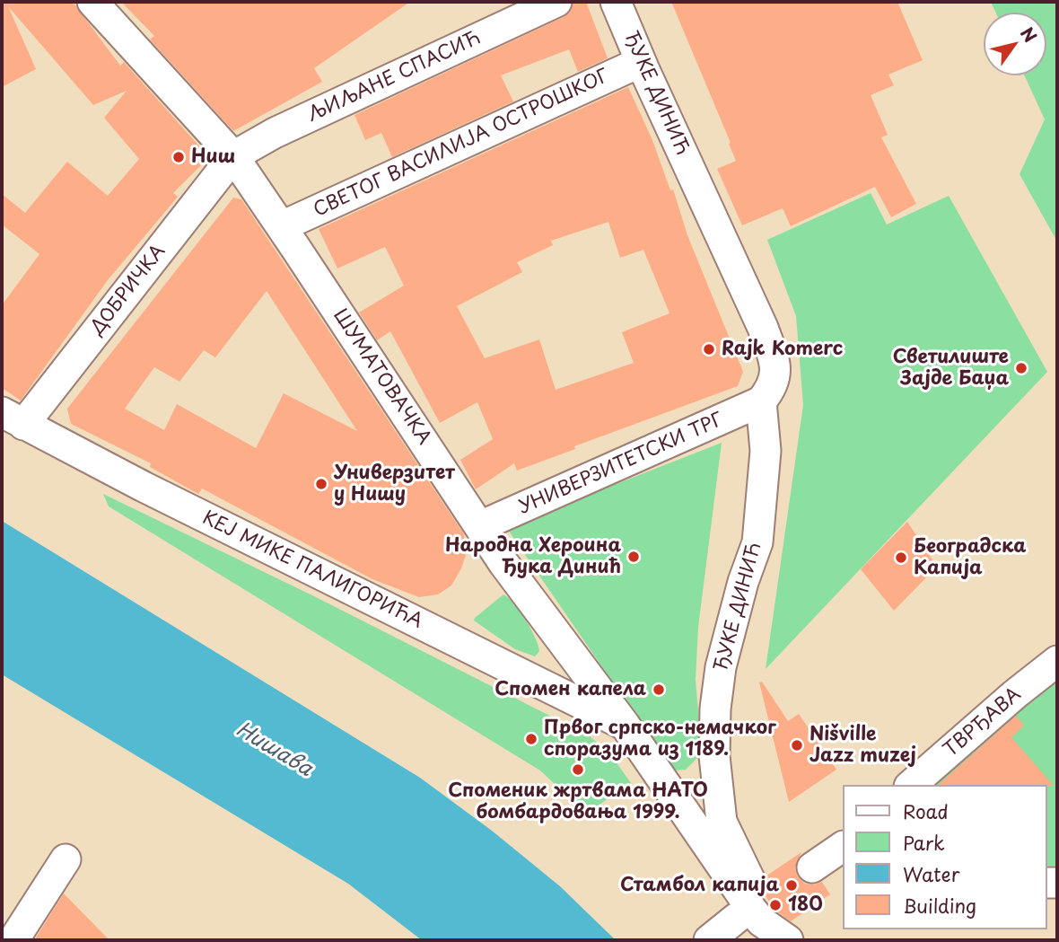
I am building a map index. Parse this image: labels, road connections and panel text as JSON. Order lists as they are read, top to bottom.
{
  "streets": {
    "street": [
      "ЉИЉАНЕ СПАСИЋ",
      "ЂУКЕ ДИНИЋ",
      "СВЕТОГ ВАСИЛИЈА ОСТРОШКОГ",
      "ДОБРИЧКА",
      "ШУМАТОВАЧКА",
      "УНИВЕРЗИТЕТСКИ ТРГ",
      "КЕЈ МИКЕ ПАЛИГОРИЋА",
      "ТВРЂАВА"
    ]
  },
  "crossings": [
    ["ЉИЉАНЕ СПАСИЋ", "ДОБРИЧКА"],
    ["ЉИЉАНЕ СПАСИЋ", "ШУМАТОВАЧКА"],
    ["ЂУКЕ ДИНИЋ", "СВЕТОГ ВАСИЛИЈА ОСТРОШКОГ"],
    ["ЂУКЕ ДИНИЋ", "ШУМАТОВАЧКА"],
    ["ЂУКЕ ДИНИЋ", "УНИВЕРЗИТЕТСКИ ТРГ"],
    ["СВЕТОГ ВАСИЛИЈА ОСТРОШКОГ", "ШУМАТОВАЧКА"],
    ["ДОБРИЧКА", "ШУМАТОВАЧКА"],
    ["ДОБРИЧКА", "КЕЈ МИКЕ ПАЛИГОРИЋА"],
    ["ШУМАТОВАЧКА", "УНИВЕРЗИТЕТСКИ ТРГ"],
    ["ШУМАТОВАЧКА", "КЕЈ МИКЕ ПАЛИГОРИЋА"]
  ],
  "water": ["Нишава"],
  "places": [
    "Ниш",
    "Rajk Komerc",
    "Светилиште Зајде Баџа",
    "Универзитет у Нишу",
    "Народна Хероина Ђука Динић",
    "Београдска Капија",
    "Спомен капела",
    "Првог српско-немачког споразума из 1189.",
    "Nišville Jazz muzej",
    "Споменик жртвама НАТО бомбардовања 1999.",
    "Стамбол капија",
    "180"
  ],
  "legend": [
    "Road",
    "Park",
    "Water",
    "Building"
  ],
  "north": "top right"
}
